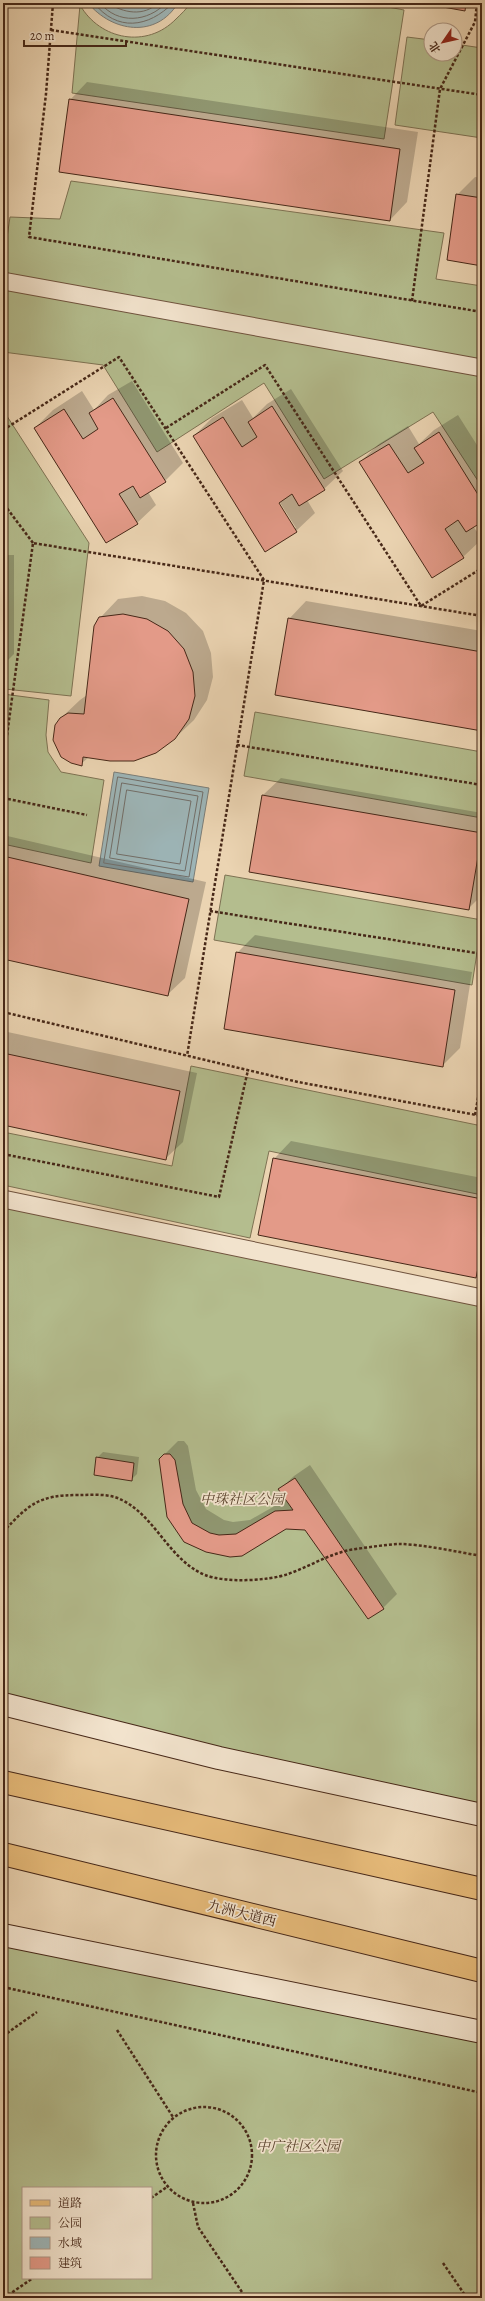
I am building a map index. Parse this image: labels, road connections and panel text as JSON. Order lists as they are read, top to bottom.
{
  "streets": {
    "main road": ["九洲大道西"]
  },
  "parks": ["中珠社区公园", "中广社区公园"],
  "legend": [
    "道路",
    "公园",
    "水域",
    "建筑"
  ],
  "scale_bar": "20 m",
  "north": "bottom left"
}
